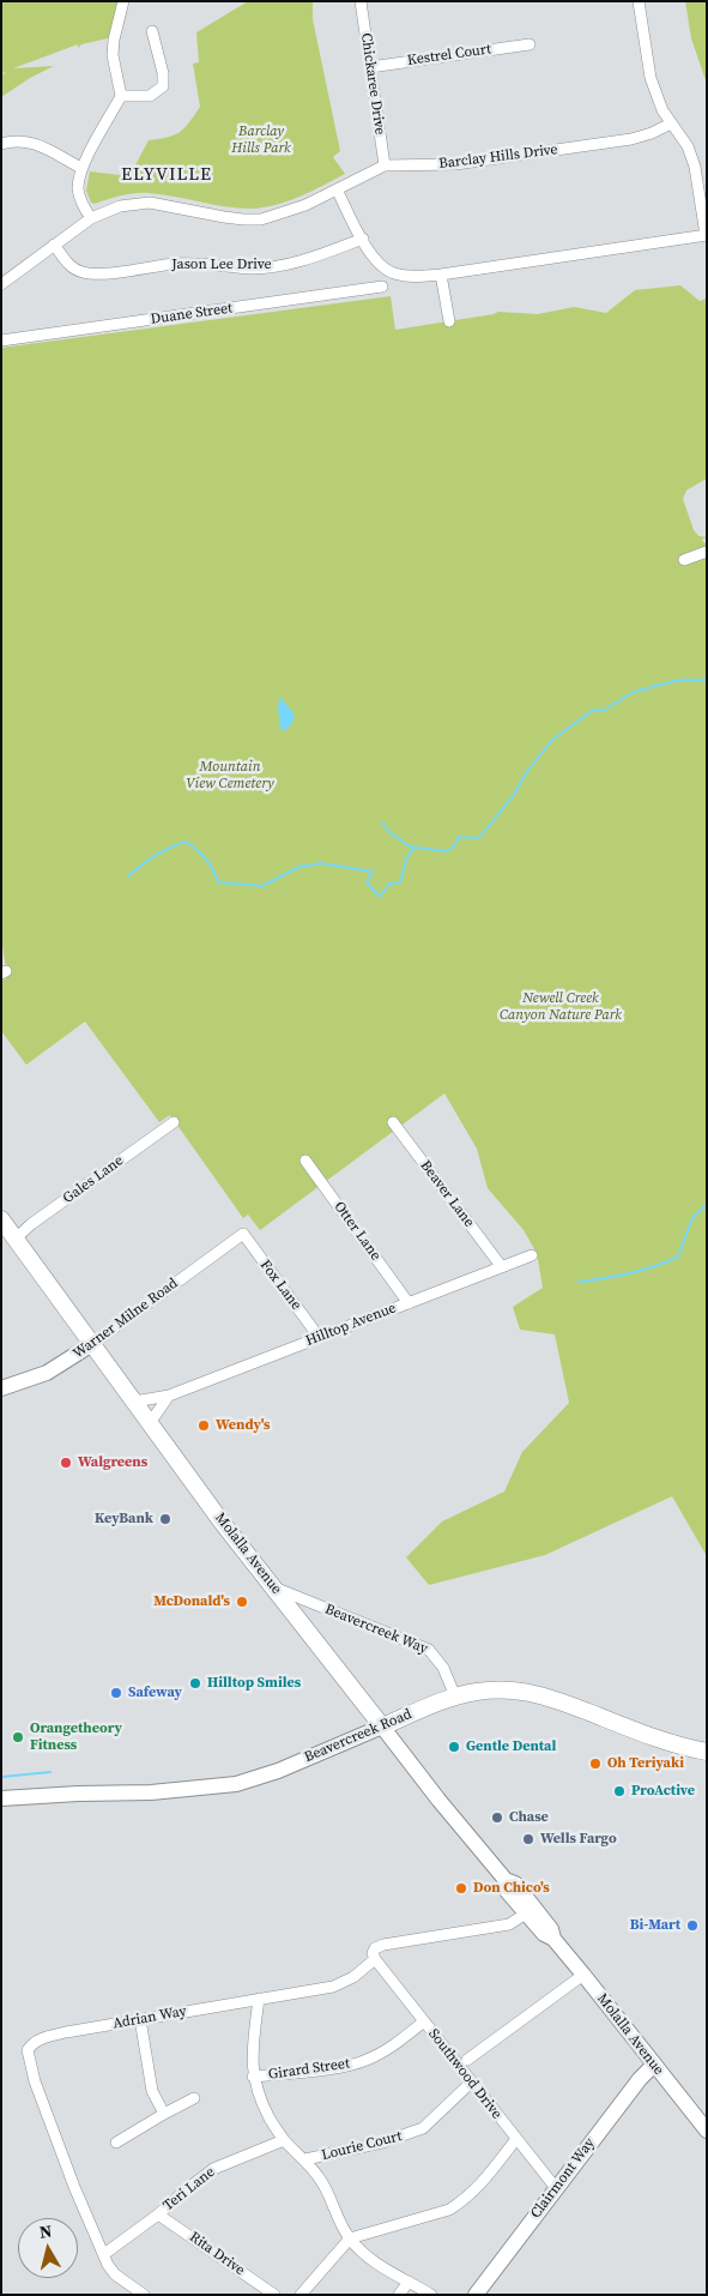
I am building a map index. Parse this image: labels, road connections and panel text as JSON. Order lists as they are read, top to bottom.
{
  "streets": {
    "main road": [
      "Warner Milne Road",
      "Molalla Avenue",
      "Beavercreek Road",
      "Clairmont Way"
    ],
    "street": [
      "Kestrel Court",
      "Chickaree Drive",
      "Barclay Hills Drive",
      "Jason Lee Drive",
      "Duane Street",
      "Gales Lane",
      "Beaver Lane",
      "Otter Lane",
      "Fox Lane",
      "Hilltop Avenue",
      "Beavercreek Way",
      "Adrian Way",
      "Girard Street",
      "Southwood Drive",
      "Lourie Court",
      "Teri Lane",
      "Rita Drive"
    ]
  },
  "crossings": [
    ["Kestrel Court", "Chickaree Drive"],
    ["Chickaree Drive", "Barclay Hills Drive"],
    ["Barclay Hills Drive", "Jason Lee Drive"],
    ["Gales Lane", "Molalla Avenue"],
    ["Beaver Lane", "Hilltop Avenue"],
    ["Otter Lane", "Hilltop Avenue"],
    ["Fox Lane", "Warner Milne Road"],
    ["Fox Lane", "Hilltop Avenue"],
    ["Warner Milne Road", "Molalla Avenue"],
    ["Hilltop Avenue", "Molalla Avenue"],
    ["Molalla Avenue", "Beavercreek Way"],
    ["Molalla Avenue", "Beavercreek Road"],
    ["Molalla Avenue", "Adrian Way"],
    ["Molalla Avenue", "Clairmont Way"],
    ["Beavercreek Way", "Beavercreek Road"],
    ["Adrian Way", "Southwood Drive"],
    ["Adrian Way", "Teri Lane"],
    ["Girard Street", "Southwood Drive"],
    ["Southwood Drive", "Lourie Court"],
    ["Southwood Drive", "Clairmont Way"],
    ["Teri Lane", "Rita Drive"]
  ],
  "districts": ["ELYVILLE"],
  "parks": ["Barclay Hills Park", "Mountain View Cemetery", "Newell Creek Canyon Nature Park"],
  "places": [
    "Wendy's",
    "Walgreens",
    "KeyBank",
    "McDonald's",
    "Hilltop Smiles",
    "Safeway",
    "Orangetheory Fitness",
    "Gentle Dental",
    "Oh Teriyaki",
    "ProActive",
    "Chase",
    "Wells Fargo",
    "Don Chico's",
    "Bi-Mart"
  ],
  "north": "top"
}
